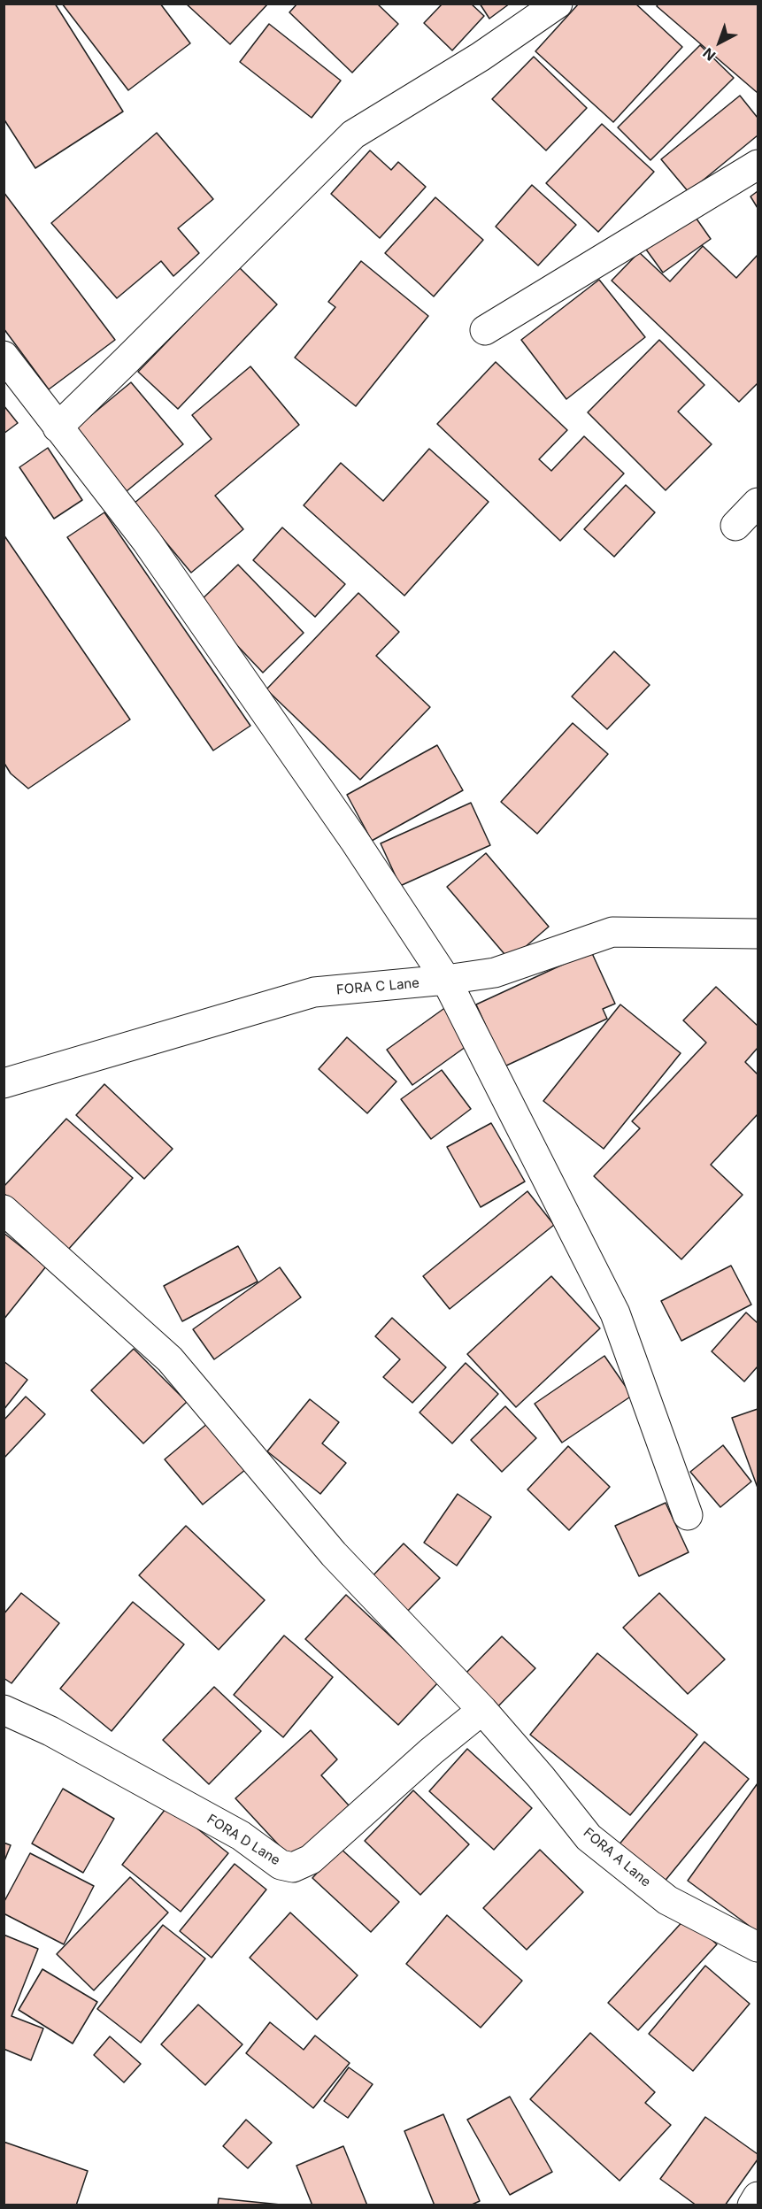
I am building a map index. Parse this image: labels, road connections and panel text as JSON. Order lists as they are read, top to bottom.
{
  "streets": {
    "street": ["FORA C Lane", "FORA D Lane", "FORA A Lane"]
  },
  "crossings": [
    ["FORA D Lane", "FORA A Lane"]
  ],
  "north": "bottom left"
}
